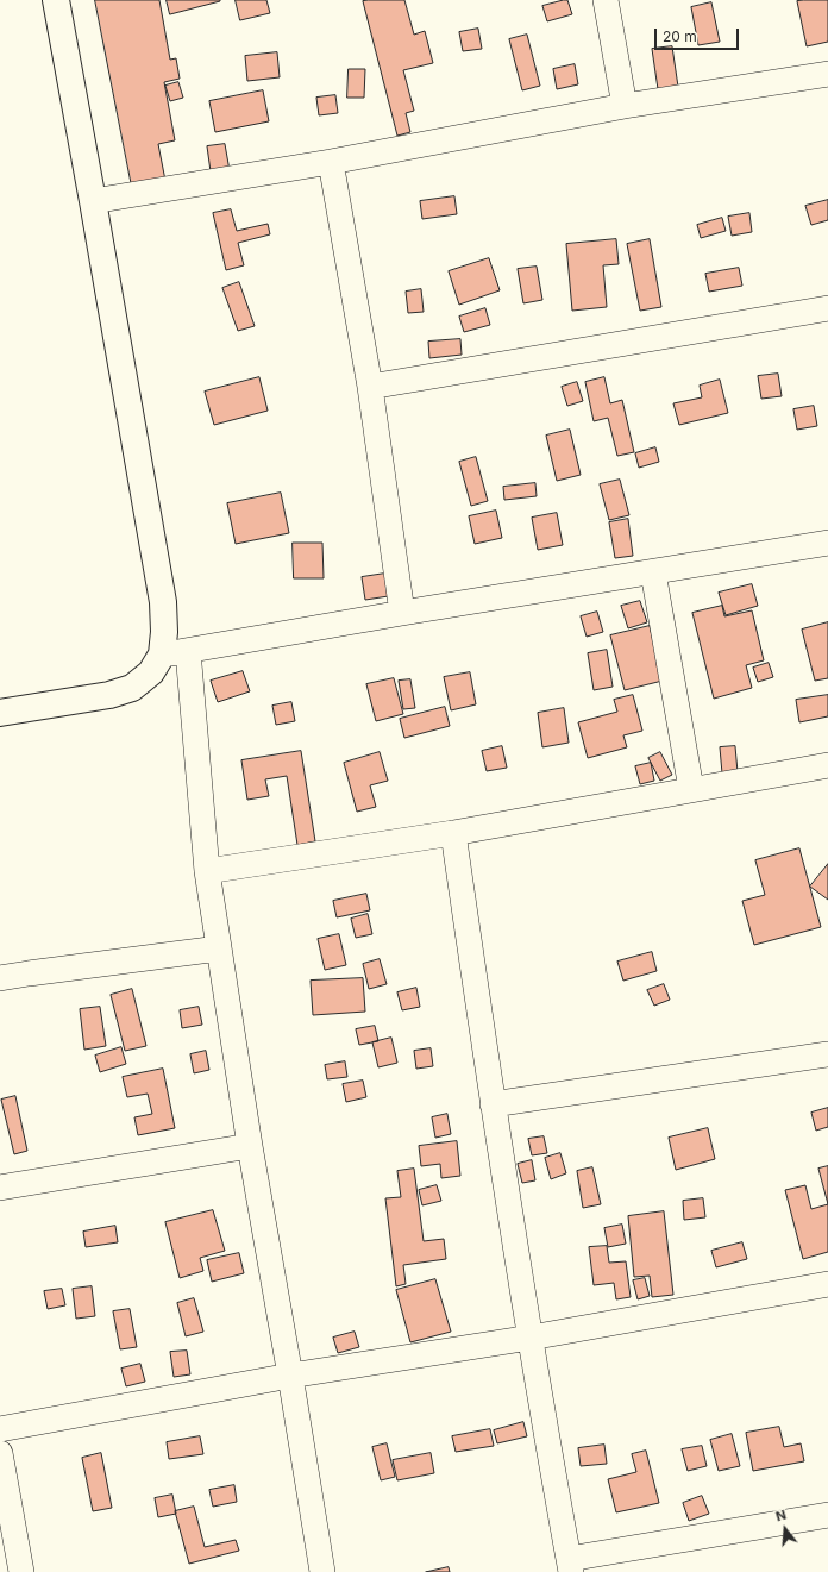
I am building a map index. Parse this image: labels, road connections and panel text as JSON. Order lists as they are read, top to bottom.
{
  "scale_bar": "20 m",
  "north": "top"
}
